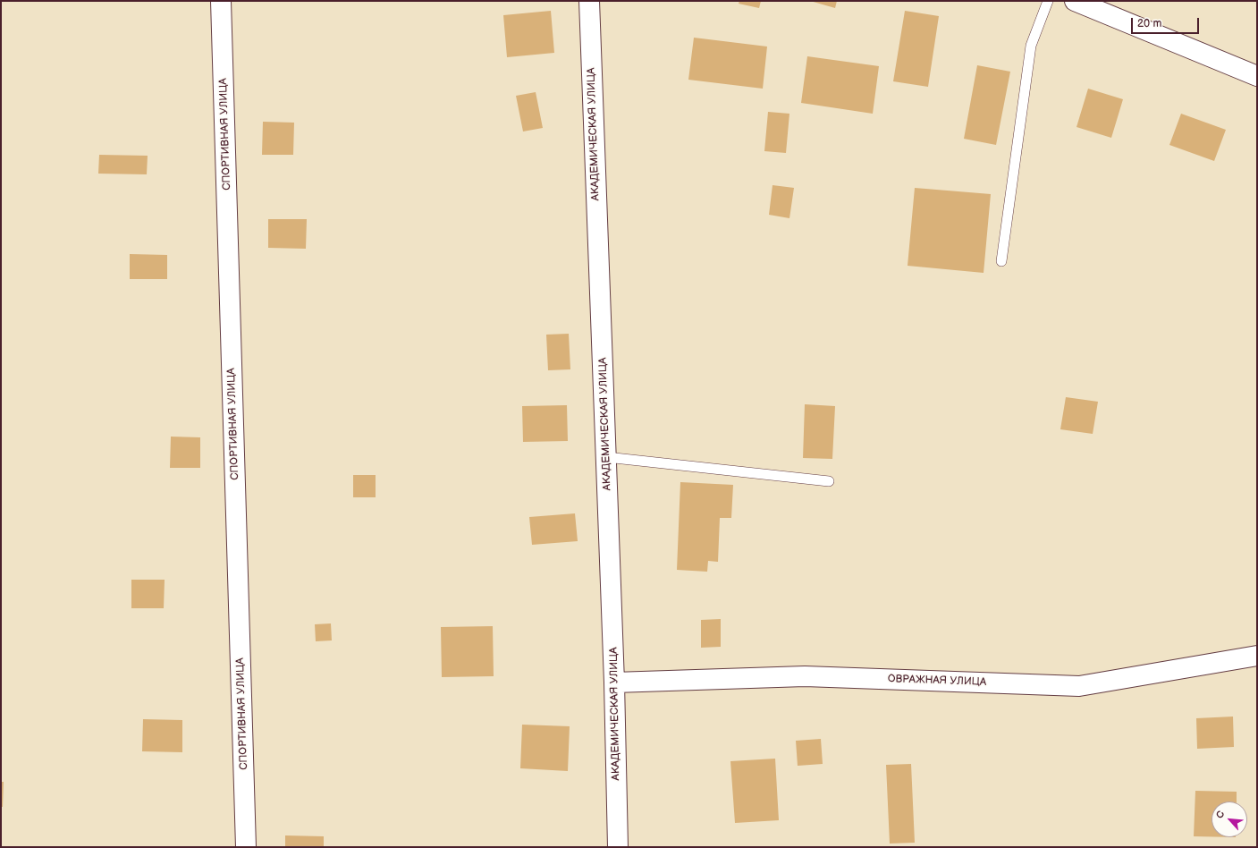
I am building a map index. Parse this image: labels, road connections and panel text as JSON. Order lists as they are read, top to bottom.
{
  "streets": {
    "street": ["СПОРТИВНАЯ УЛИЦА", "АКАДЕМИЧЕСКАЯ УЛИЦА", "ОВРАЖНАЯ УЛИЦА"]
  },
  "crossings": [
    ["АКАДЕМИЧЕСКАЯ УЛИЦА", "ОВРАЖНАЯ УЛИЦА"]
  ],
  "scale_bar": "20 m",
  "north": "top left"
}
